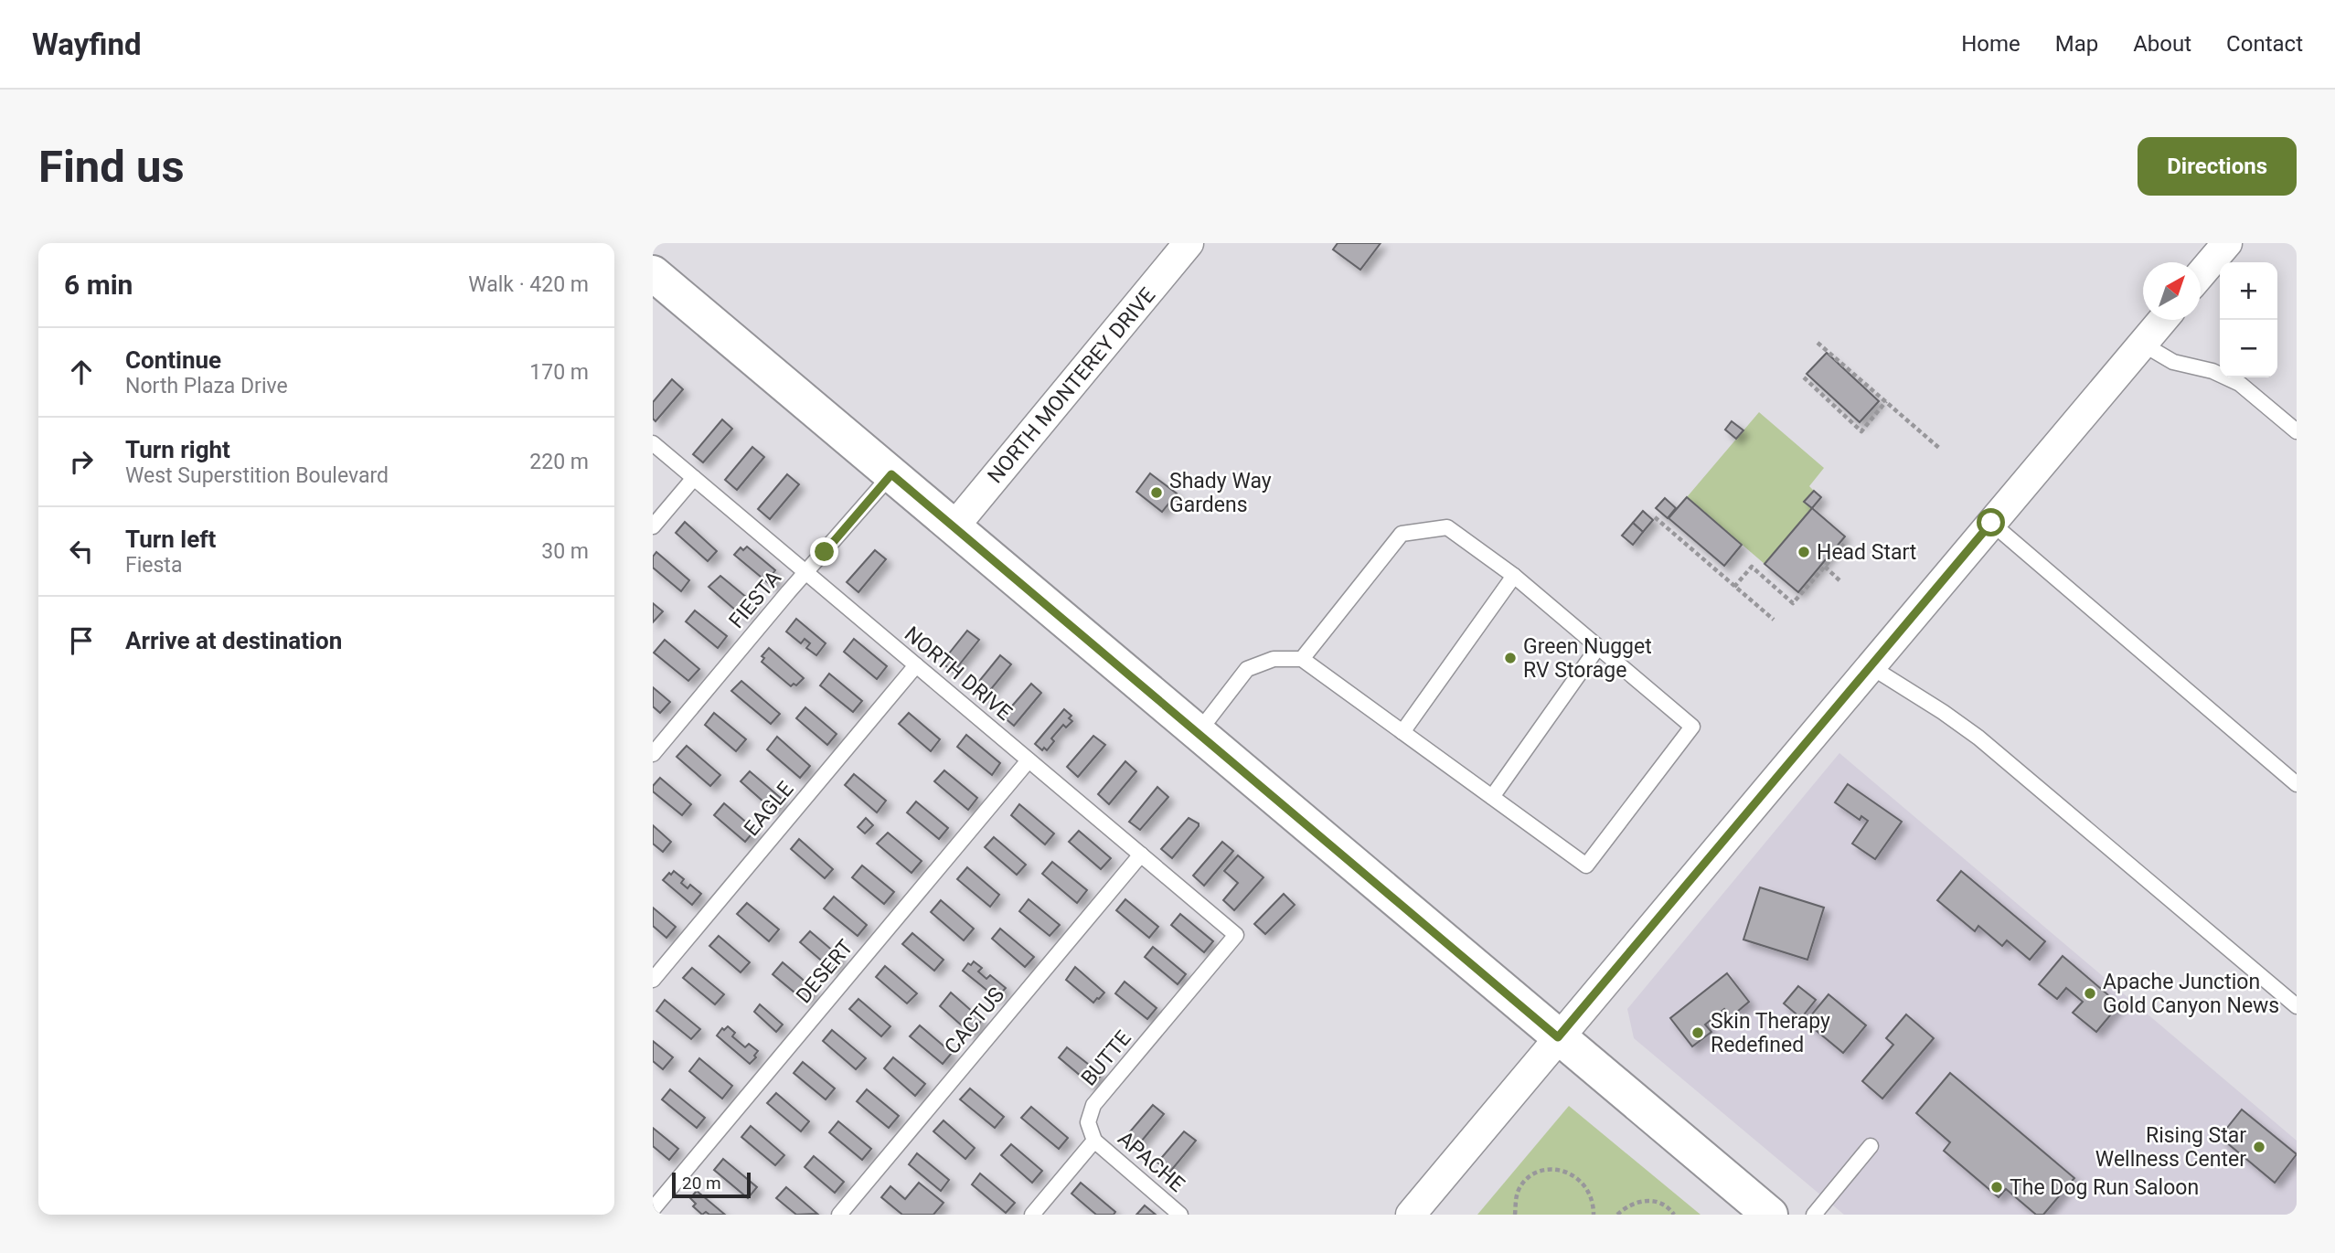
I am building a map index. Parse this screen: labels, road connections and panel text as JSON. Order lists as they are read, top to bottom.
{
  "streets": {
    "street": ["NORTH MONTEREY DRIVE"],
    "lane": [
      "FIESTA",
      "NORTH DRIVE",
      "EAGLE",
      "DESERT",
      "CACTUS",
      "BUTTE",
      "APACHE"
    ]
  },
  "crossings": [
    ["FIESTA", "NORTH DRIVE"],
    ["NORTH DRIVE", "EAGLE"],
    ["NORTH DRIVE", "DESERT"],
    ["NORTH DRIVE", "CACTUS"],
    ["NORTH DRIVE", "BUTTE"],
    ["BUTTE", "APACHE"]
  ],
  "places": [
    "Shady Way Gardens",
    "Head Start",
    "Green Nugget RV Storage",
    "Apache Junction Gold Canyon News",
    "Skin Therapy Redefined",
    "Rising Star Wellness Center",
    "The Dog Run Saloon"
  ],
  "scale_bar": "20 m",
  "north": "top right",
  "page": {
    "header": "Wayfind",
    "nav": [
      "Home",
      "Map",
      "About",
      "Contact"
    ],
    "buttons": "Directions",
    "title": "Find us",
    "heading": ["6 min", "Walk · 420 m"],
    "map_buttons": ["+", "−"],
    "list": [
      ["Continue", "North Plaza Drive", "170 m"],
      ["Turn right", "West Superstition Boulevard", "220 m"],
      ["Turn left", "Fiesta", "30 m"],
      "Arrive at destination"
    ],
    "scale": "20 m"
  }
}
